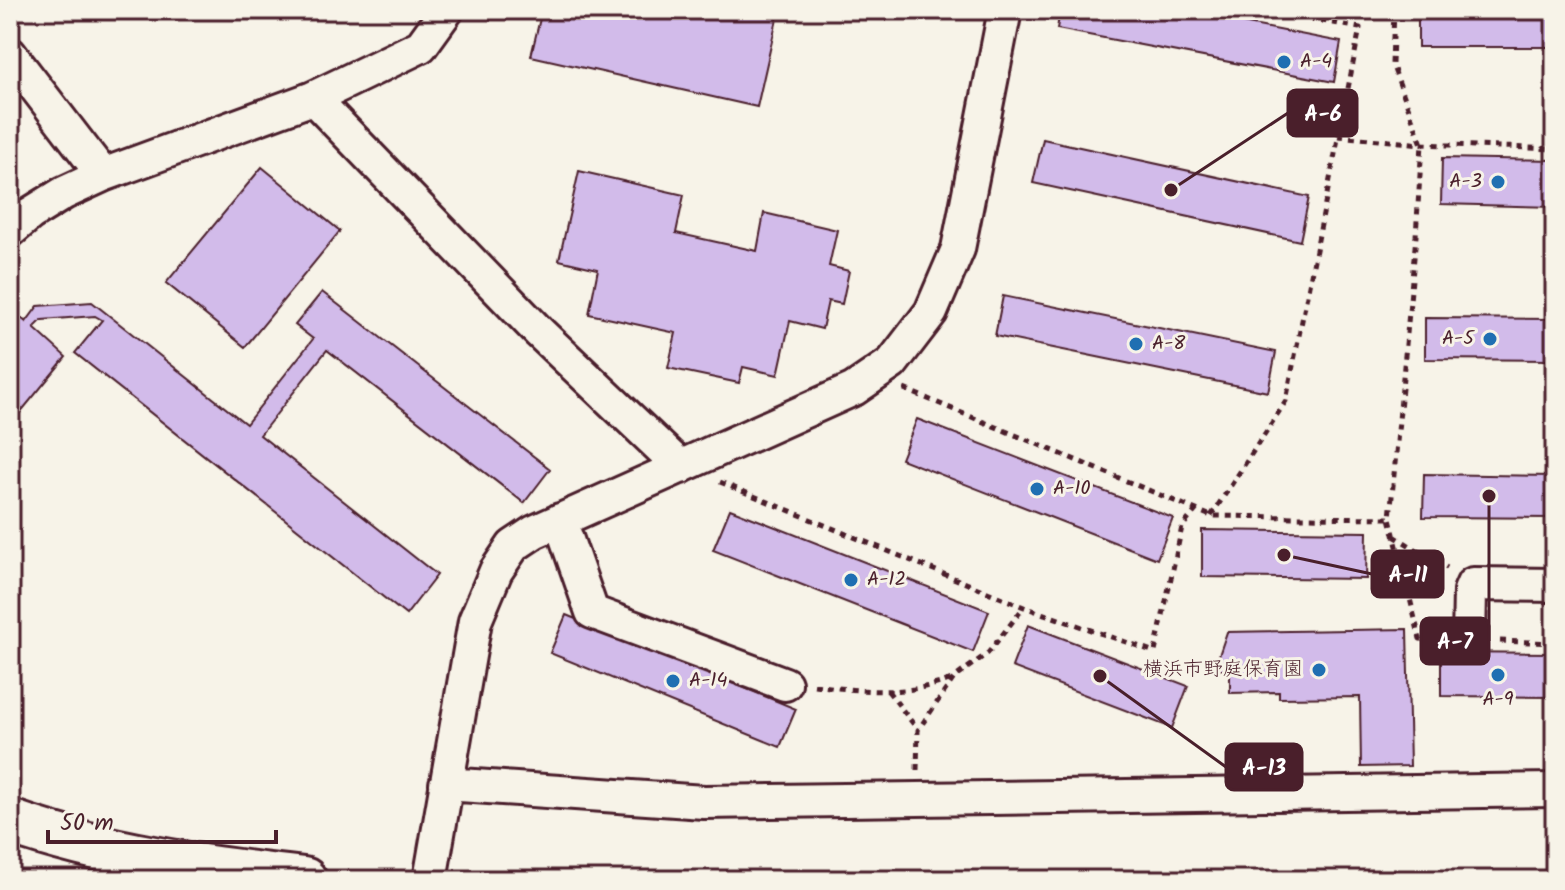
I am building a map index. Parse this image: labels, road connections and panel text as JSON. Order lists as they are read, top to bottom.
{
  "places": [
    "A-4",
    "A-3",
    "A-6",
    "A-5",
    "A-8",
    "A-10",
    "A-7",
    "A-11",
    "A-12",
    "横浜市野庭保育園",
    "A-9",
    "A-13",
    "A-14"
  ],
  "scale_bar": "50 m"
}
